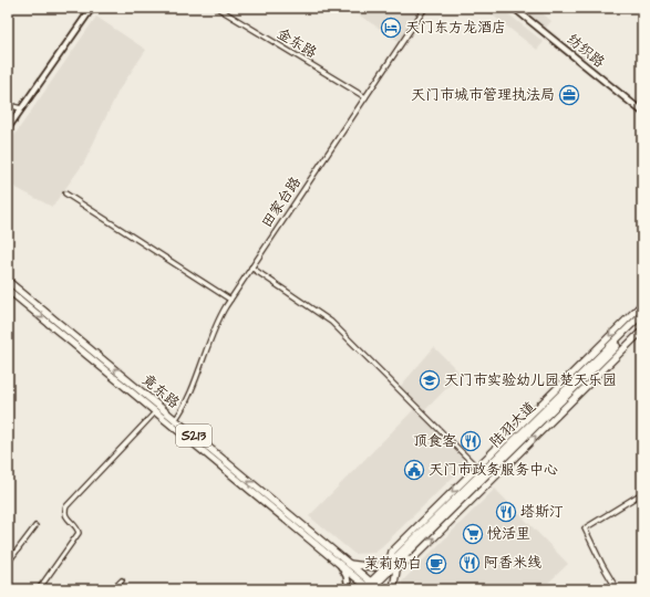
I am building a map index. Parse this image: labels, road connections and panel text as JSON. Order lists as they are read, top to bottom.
{
  "streets": {
    "main road": ["竟东路", "陆羽大道", "S213"],
    "street": ["金东路", "纺织路", "田家台路"]
  },
  "crossings": [
    ["金东路", "田家台路"],
    ["田家台路", "竟东路"],
    ["竟东路", "陆羽大道"]
  ],
  "places": {
    "hotel": ["天门东方龙酒店"],
    "office": ["天门市城市管理执法局"],
    "school or university": ["天门市实验幼儿园楚天乐园"],
    "restaurant": ["顶食客", "塔斯汀", "阿香米线"],
    "public building": ["天门市政务服务中心"],
    "supermarket": ["悦活里"],
    "cafe": ["茉莉奶白"]
  }
}
